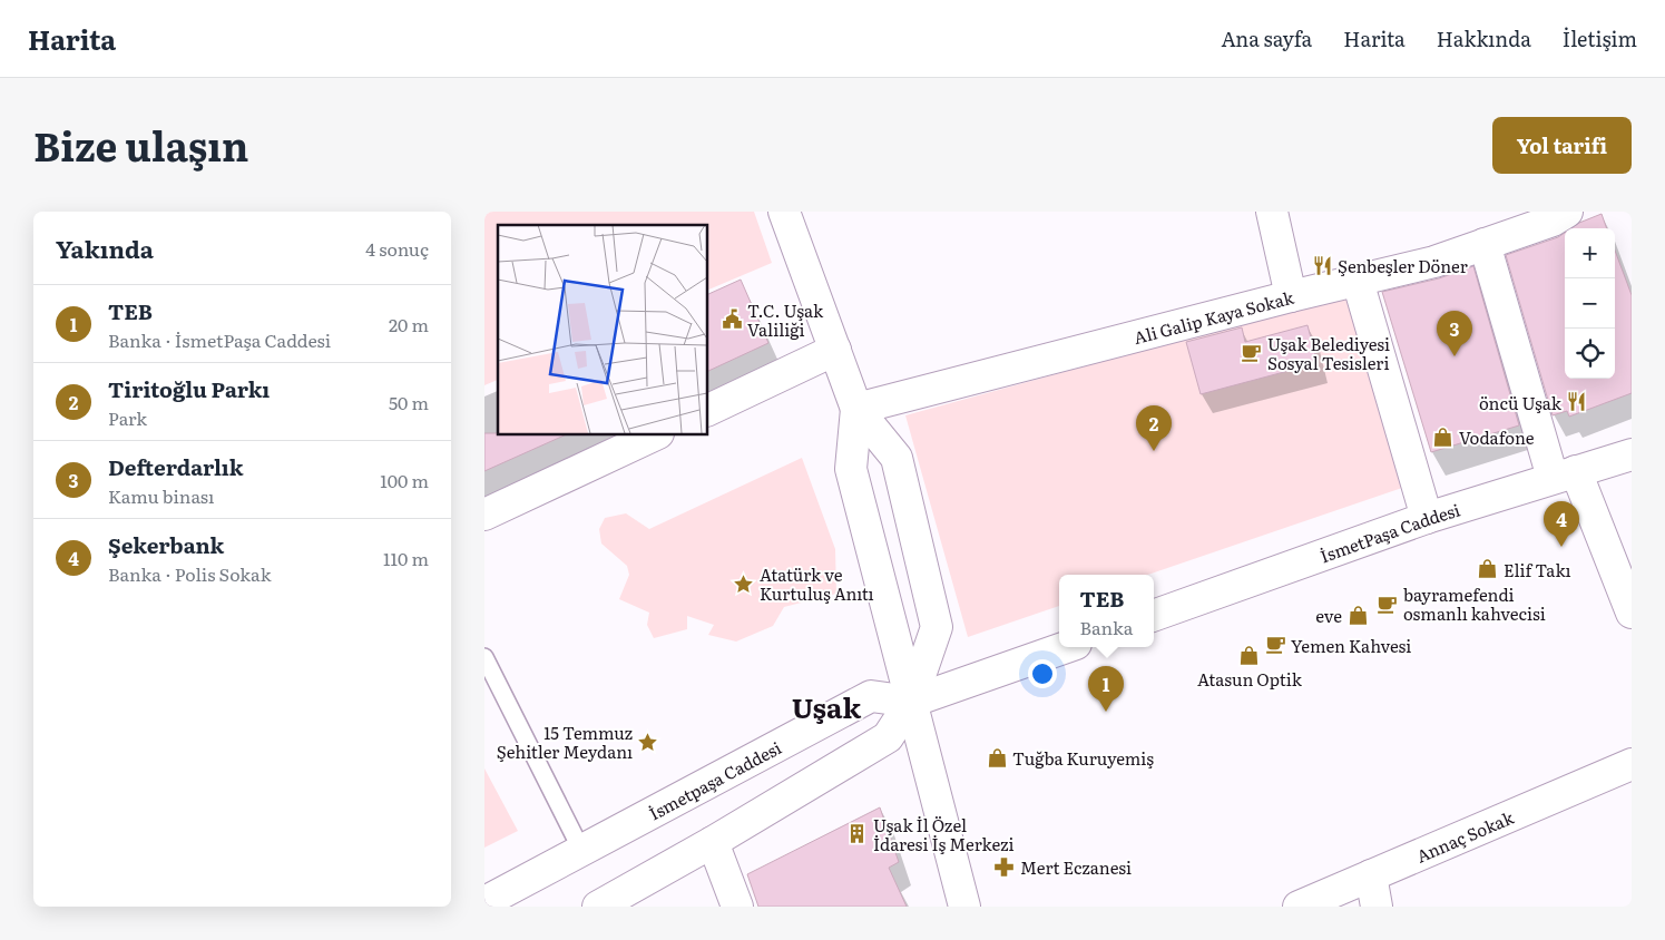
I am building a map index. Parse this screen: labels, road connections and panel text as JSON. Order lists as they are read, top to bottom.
{
  "streets": {
    "main road": [
      "Ali Galip Kaya Sokak",
      "İsmetPaşa Caddesi",
      "İsmetpaşa Caddesi",
      "Annaç Sokak"
    ]
  },
  "districts": ["Uşak"],
  "places": {
    "restaurant": ["Şenbeşler Döner", "öncü Uşak"],
    "public building": ["T.C. Uşak Valiliği"],
    "cafe": ["Uşak Belediyesi Sosyal Tesisleri", "bayramefendi osmanlı kahvecisi", "Yemen Kahvesi"],
    "shop": [
      "Vodafone",
      "Elif Takı",
      "eve",
      "Atasun Optik",
      "Tuğba Kuruyemiş"
    ],
    "place": ["Atatürk ve Kurtuluş Anıtı", "15 Temmuz Şehitler Meydanı"],
    "building": ["Uşak İl Özel İdaresi İş Merkezi"],
    "pharmacy": ["Mert Eczanesi"]
  },
  "page": {
    "header": "Harita",
    "nav": [
      "Ana sayfa",
      "Harita",
      "Hakkında",
      "İletişim"
    ],
    "title": "Bize ulaşın",
    "buttons": "Yol tarifi",
    "heading": ["Yakında", "4 sonuç"],
    "map_buttons": ["+", "−"],
    "list": [
      {
        "mark": "1",
        "name": "TEB",
        "note": "Banka · İsmetPaşa Caddesi",
        "value": "20 m"
      },
      {
        "mark": "2",
        "name": "Tiritoğlu Parkı",
        "note": "Park",
        "value": "50 m"
      },
      {
        "mark": "3",
        "name": "Defterdarlık",
        "note": "Kamu binası",
        "value": "100 m"
      },
      {
        "mark": "4",
        "name": "Şekerbank",
        "note": "Banka · Polis Sokak",
        "value": "110 m"
      }
    ],
    "pins": [
      "3",
      "2",
      "4",
      "1"
    ],
    "popup": ["TEB", "Banka"]
  }
}
